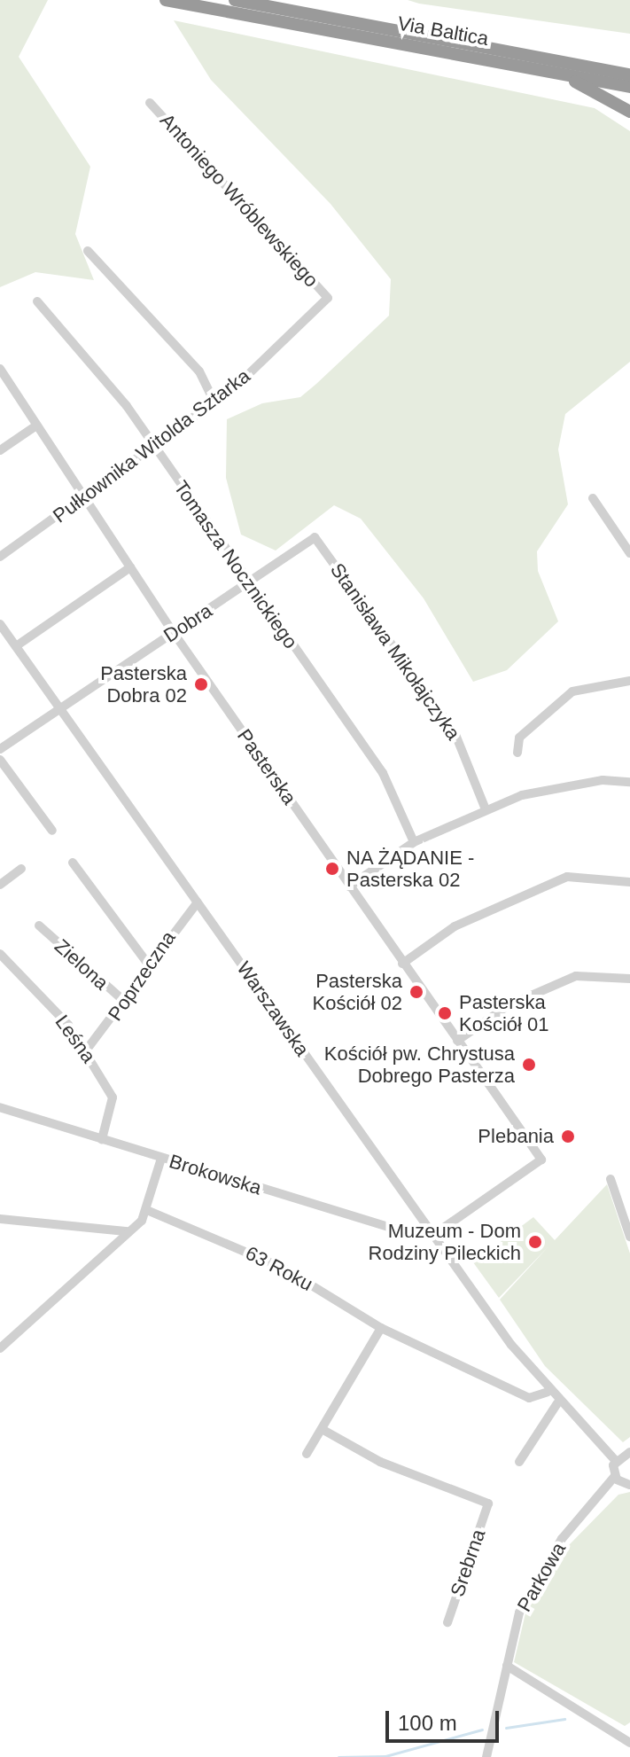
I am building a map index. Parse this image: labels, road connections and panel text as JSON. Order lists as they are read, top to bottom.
{
  "streets": {
    "highway": ["Via Baltica"],
    "street": [
      "Antoniego Wróblewskiego",
      "Pułkownika Witolda Sztarka",
      "Tomasza Nocznickiego",
      "Dobra",
      "Stanisława Mikołajczyka",
      "Pasterska",
      "Zielona",
      "Poprzeczna",
      "Warszawska",
      "Leśna",
      "Brokowska",
      "63 Roku",
      "Srebrna",
      "Parkowa"
    ]
  },
  "crossings": [
    ["Antoniego Wróblewskiego", "Pułkownika Witolda Sztarka"],
    ["Pułkownika Witolda Sztarka", "Tomasza Nocznickiego"],
    ["Pułkownika Witolda Sztarka", "Pasterska"],
    ["Tomasza Nocznickiego", "Dobra"],
    ["Dobra", "Stanisława Mikołajczyka"],
    ["Dobra", "Pasterska"],
    ["Dobra", "Warszawska"],
    ["Pasterska", "Warszawska"],
    ["Pasterska", "Brokowska"],
    ["Zielona", "Poprzeczna"],
    ["Poprzeczna", "Warszawska"],
    ["Poprzeczna", "Leśna"],
    ["Warszawska", "Brokowska"],
    ["Warszawska", "63 Roku"],
    ["Leśna", "Brokowska"]
  ],
  "places": [
    "Pasterska Dobra 02",
    "NA ŻĄDANIE - Pasterska 02",
    "Pasterska Kościół 02",
    "Pasterska Kościół 01",
    "Kościół pw. Chrystusa Dobrego Pasterza",
    "Plebania",
    "Muzeum - Dom Rodziny Pileckich"
  ],
  "scale_bar": "100 m"
}
